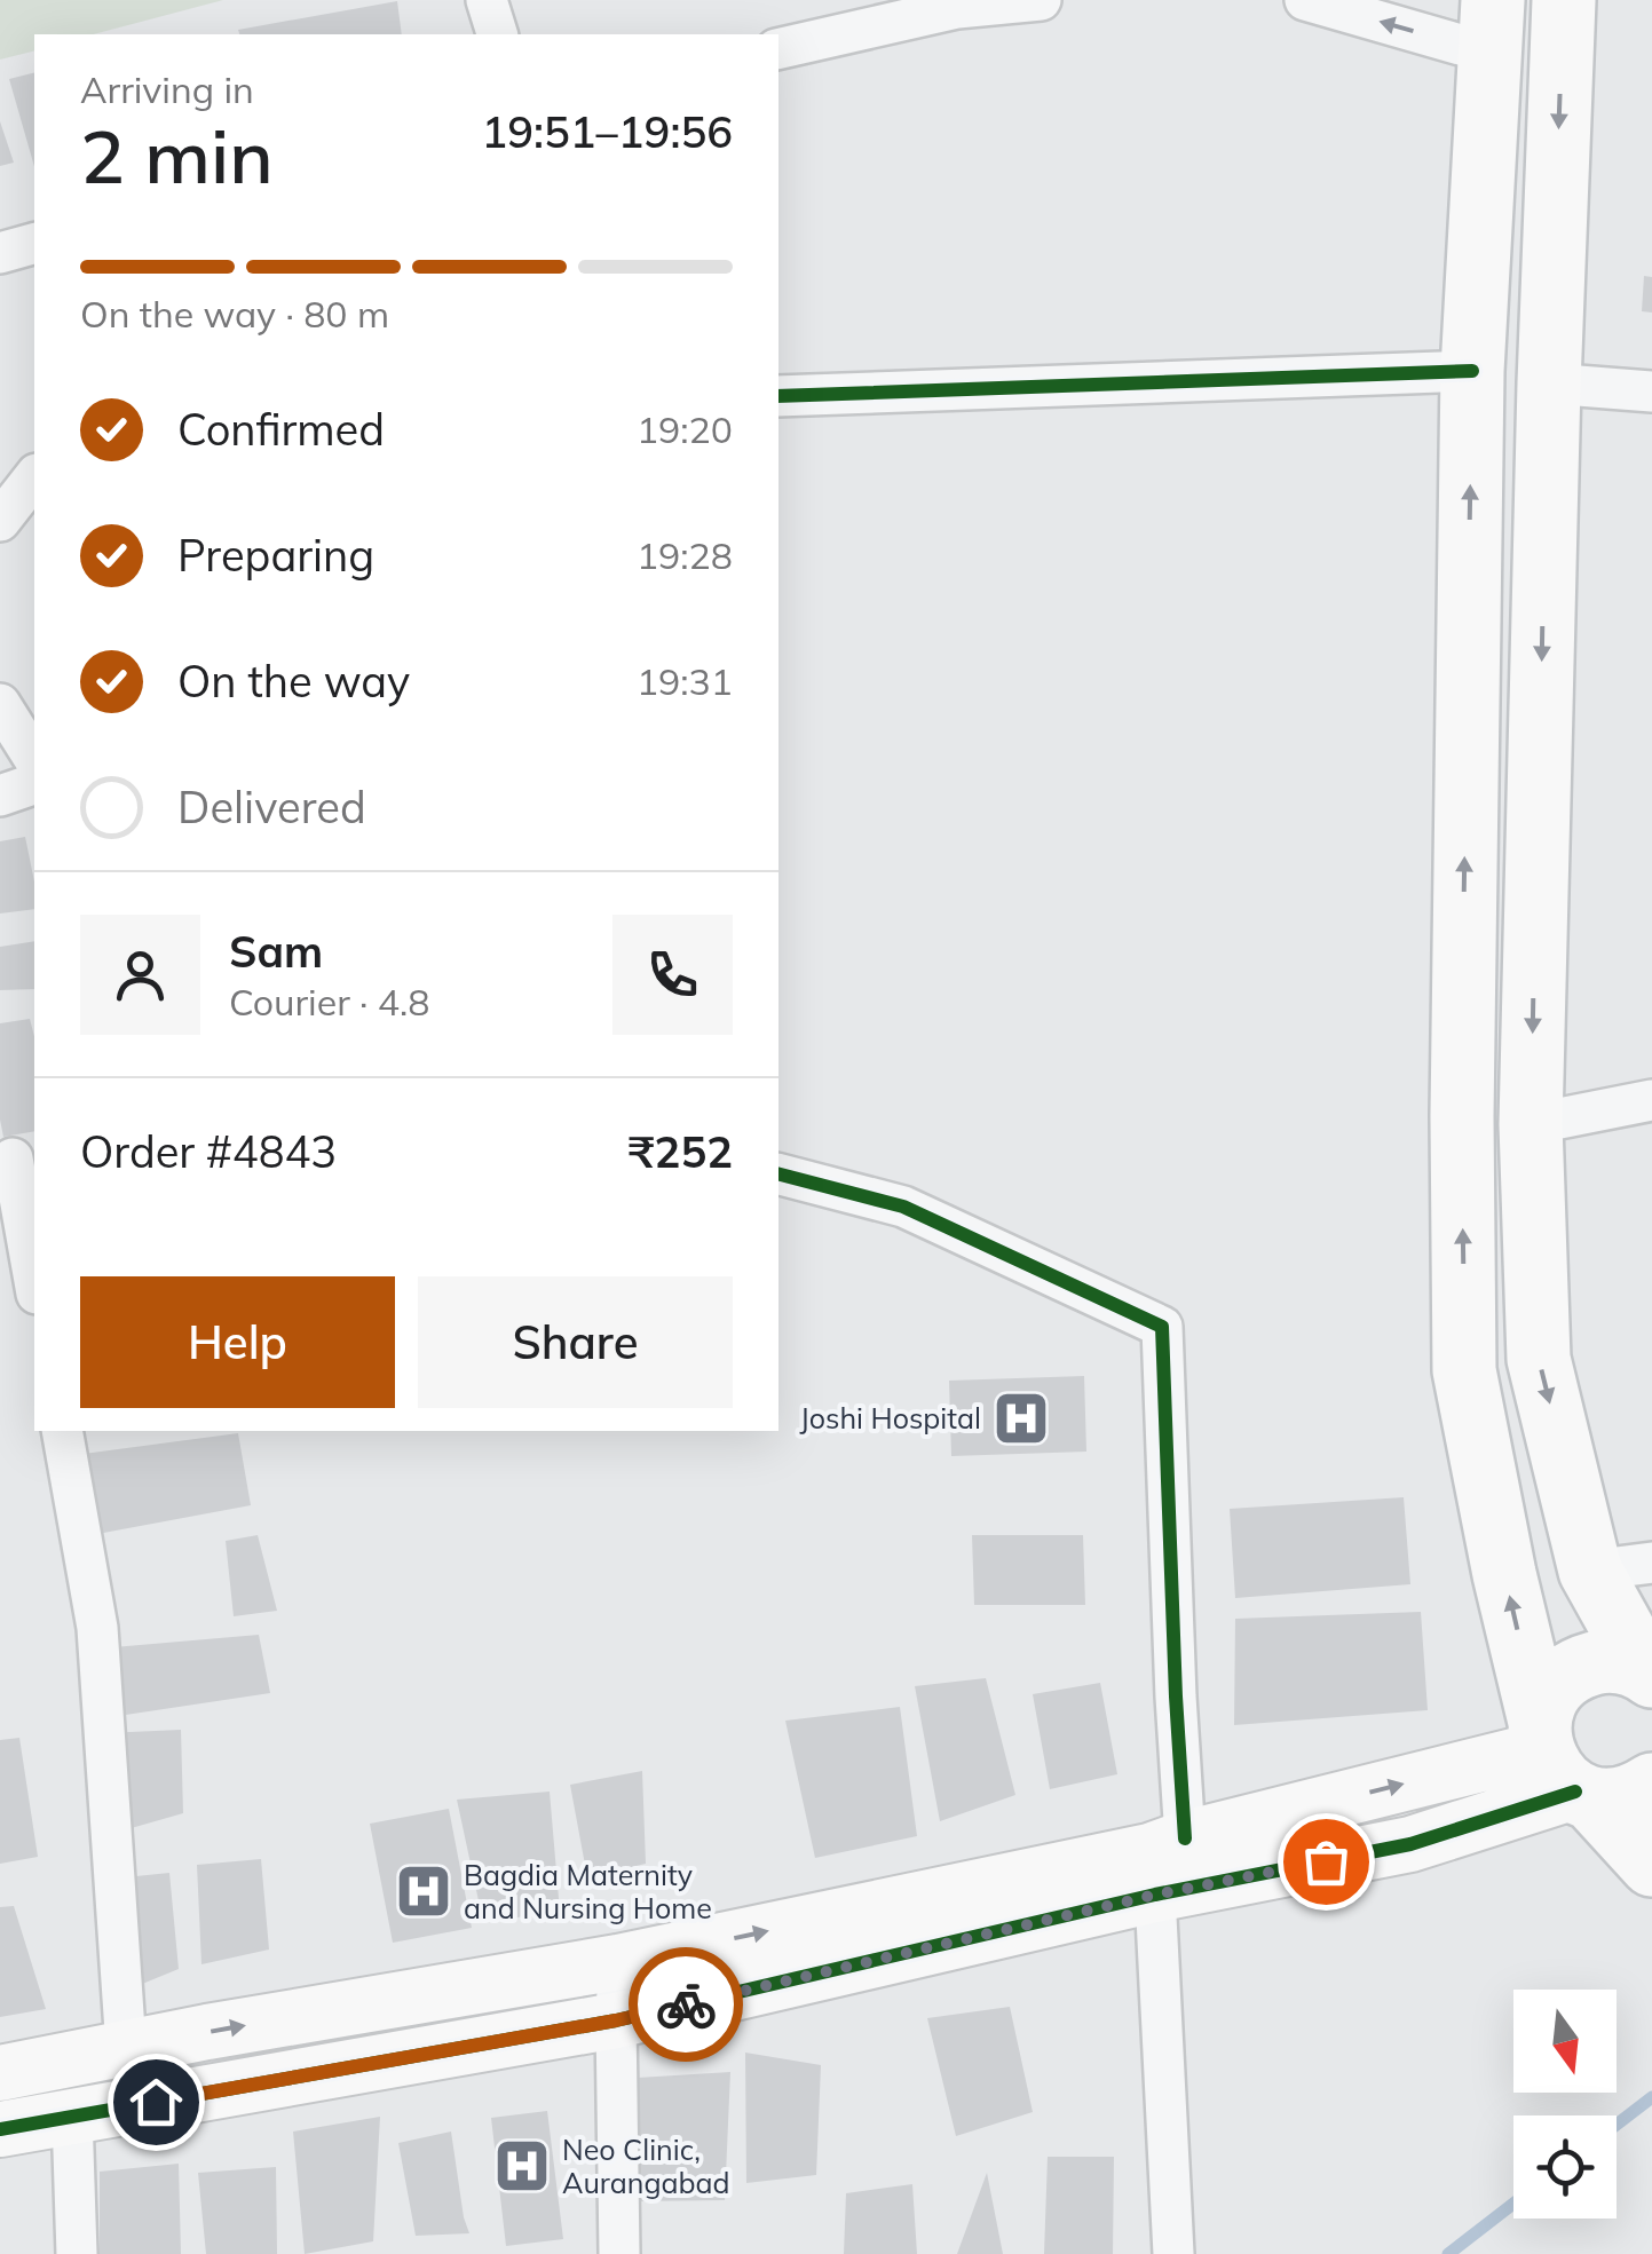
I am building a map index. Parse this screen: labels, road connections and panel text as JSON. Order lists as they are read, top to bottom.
{
  "places": {
    "hospital": ["Joshi Hospital", "Bagdia Maternity and Nursing Home", "Neo Clinic, Aurangabad"]
  },
  "north": "bottom",
  "page": {
    "heading": ["2 min", "Arriving in", "19:51–19:56"],
    "panel": [
      "Sam",
      "Courier · 4.8",
      "Order #4843",
      "₹252"
    ],
    "bar": "On the way · 80 m",
    "list": [
      ["Confirmed", "19:20"],
      ["Preparing", "19:28"],
      ["On the way", "19:31"],
      "Delivered"
    ],
    "buttons": ["Help", "Share"]
  }
}
